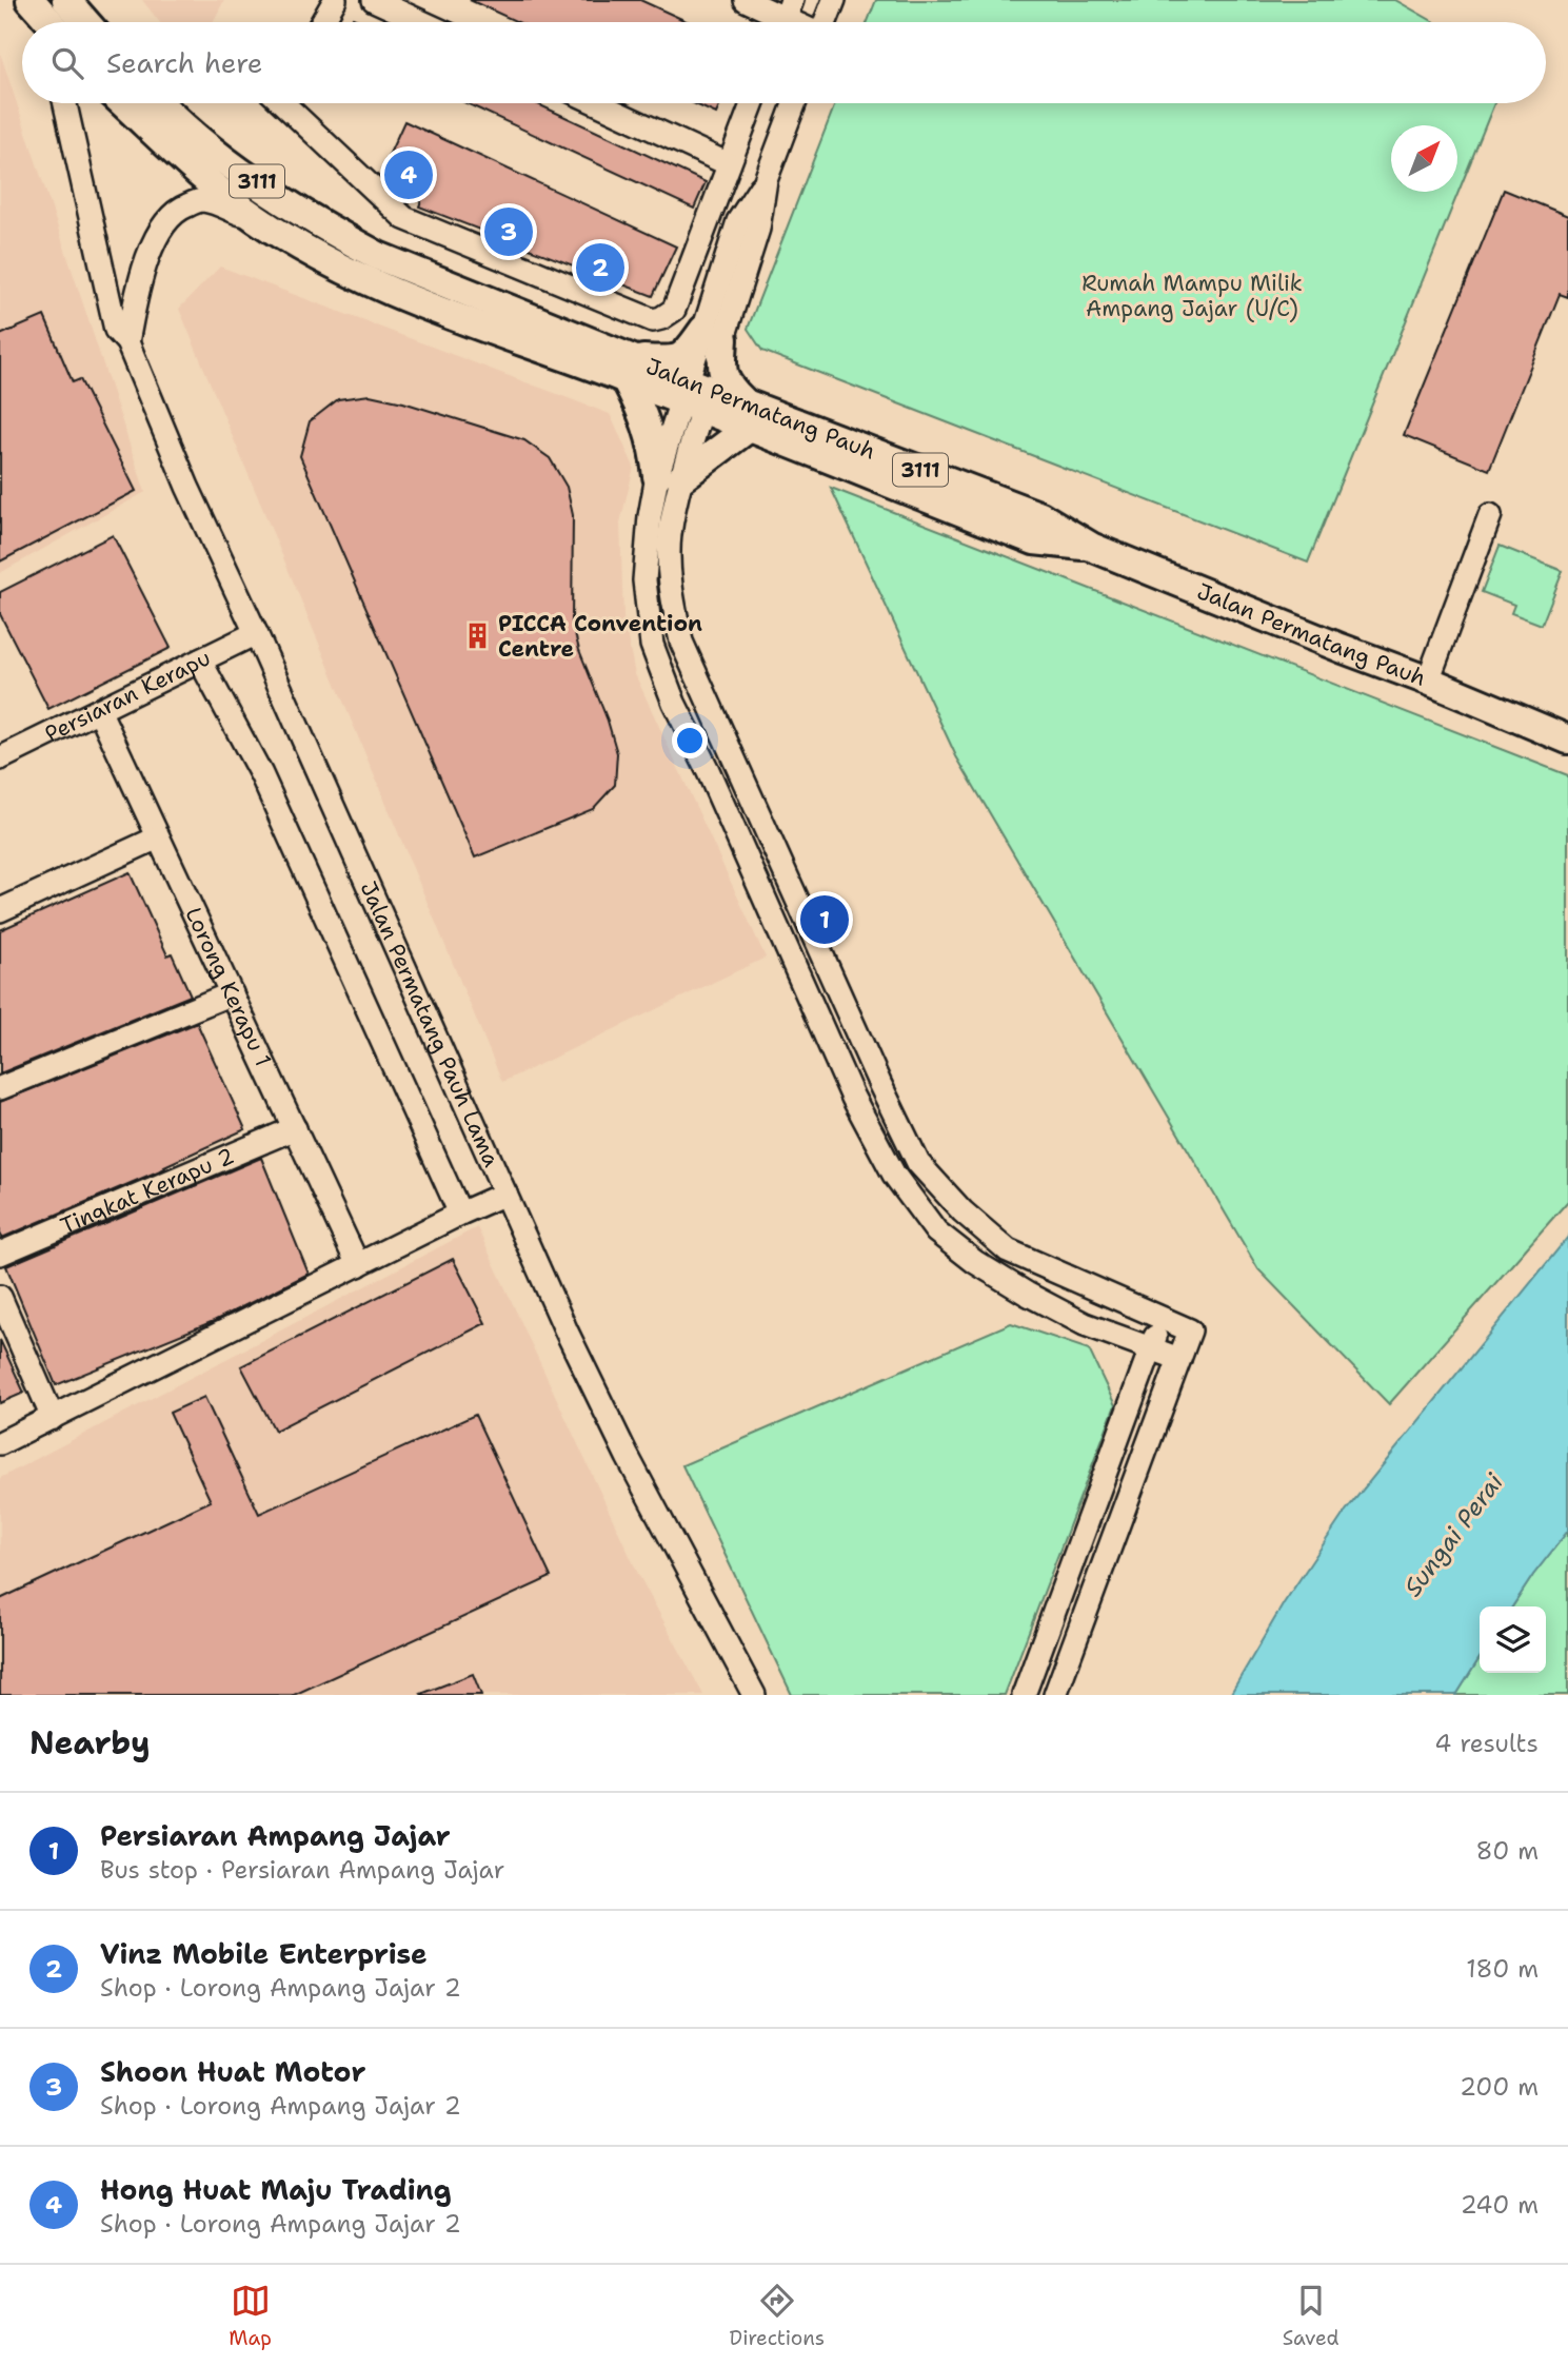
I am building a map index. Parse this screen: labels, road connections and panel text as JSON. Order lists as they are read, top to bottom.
{
  "streets": {
    "main road": ["3111", "Jalan Permatang Pauh"],
    "street": [
      "Persiaran Kerapu",
      "Lorong Kerapu 1",
      "Jalan Permatang Pauh Lama",
      "Tingkat Kerapu 2"
    ]
  },
  "crossings": [
    ["Persiaran Kerapu", "Lorong Kerapu 1"],
    ["Persiaran Kerapu", "Jalan Permatang Pauh Lama"],
    ["Lorong Kerapu 1", "Tingkat Kerapu 2"]
  ],
  "water": ["Sungai Perai"],
  "parks": ["Rumah Mampu Milik Ampang Jajar (U/C)"],
  "places": {
    "building": ["PICCA Convention Centre"]
  },
  "north": "top right",
  "page": {
    "search": "Search here",
    "pins": [
      "4",
      "3",
      "2",
      "1"
    ],
    "heading": ["Nearby", "4 results"],
    "list": [
      {
        "mark": "1",
        "name": "Persiaran Ampang Jajar",
        "note": "Bus stop · Persiaran Ampang Jajar",
        "value": "80 m"
      },
      {
        "mark": "2",
        "name": "Vinz Mobile Enterprise",
        "note": "Shop · Lorong Ampang Jajar 2",
        "value": "180 m"
      },
      {
        "mark": "3",
        "name": "Shoon Huat Motor",
        "note": "Shop · Lorong Ampang Jajar 2",
        "value": "200 m"
      },
      {
        "mark": "4",
        "name": "Hong Huat Maju Trading",
        "note": "Shop · Lorong Ampang Jajar 2",
        "value": "240 m"
      }
    ],
    "nav": ["Map", "Directions", "Saved"]
  }
}
